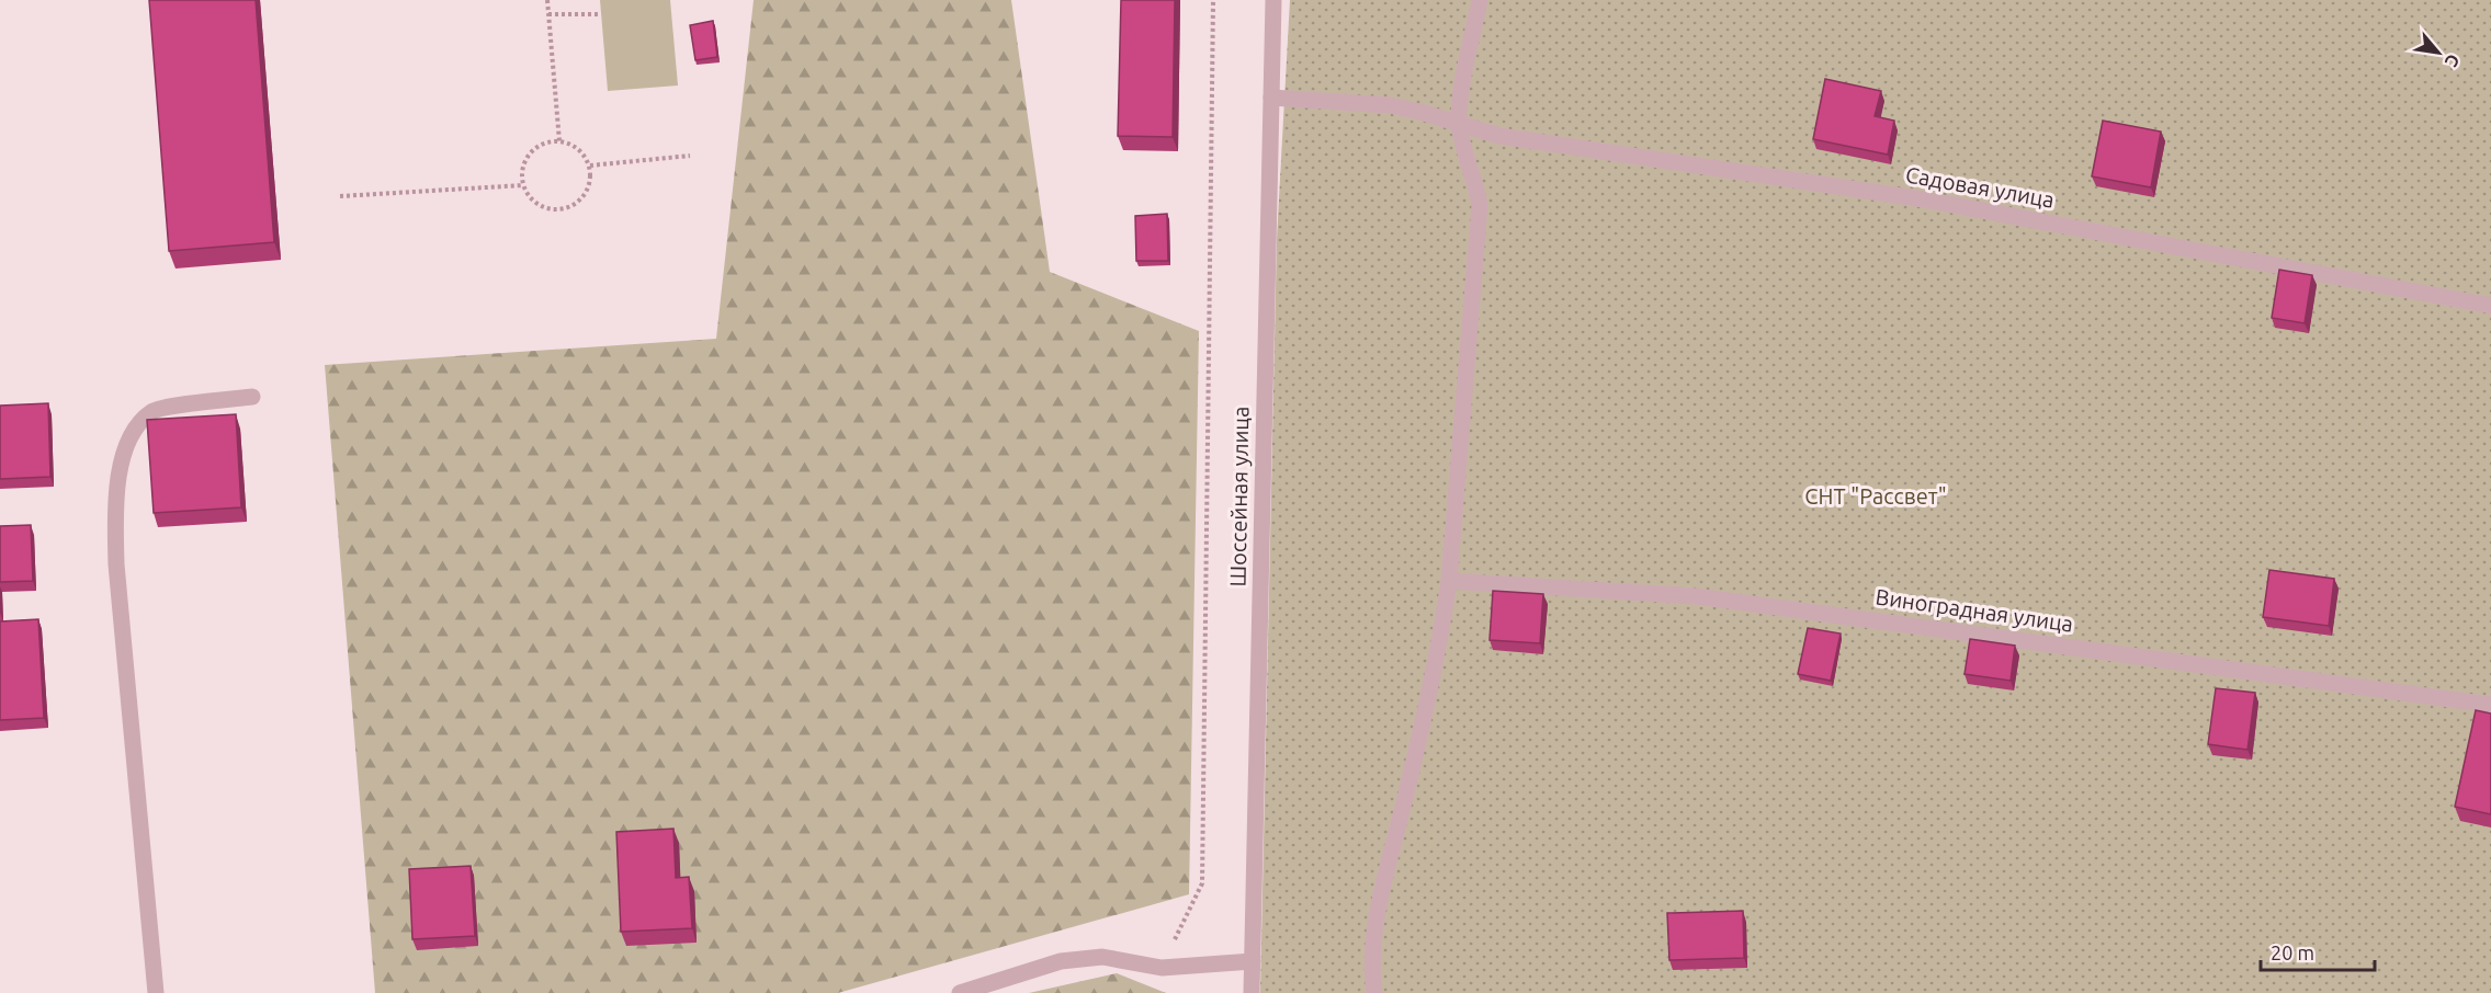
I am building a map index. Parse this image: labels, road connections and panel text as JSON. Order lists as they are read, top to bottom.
{
  "streets": {
    "street": ["Садовая улица", "Шоссейная улица", "Виноградная улица"]
  },
  "crossings": [
    ["Садовая улица", "Шоссейная улица"]
  ],
  "parks": ["СНТ \"Рассвет\""],
  "scale_bar": "20 m",
  "north": "bottom right"
}
